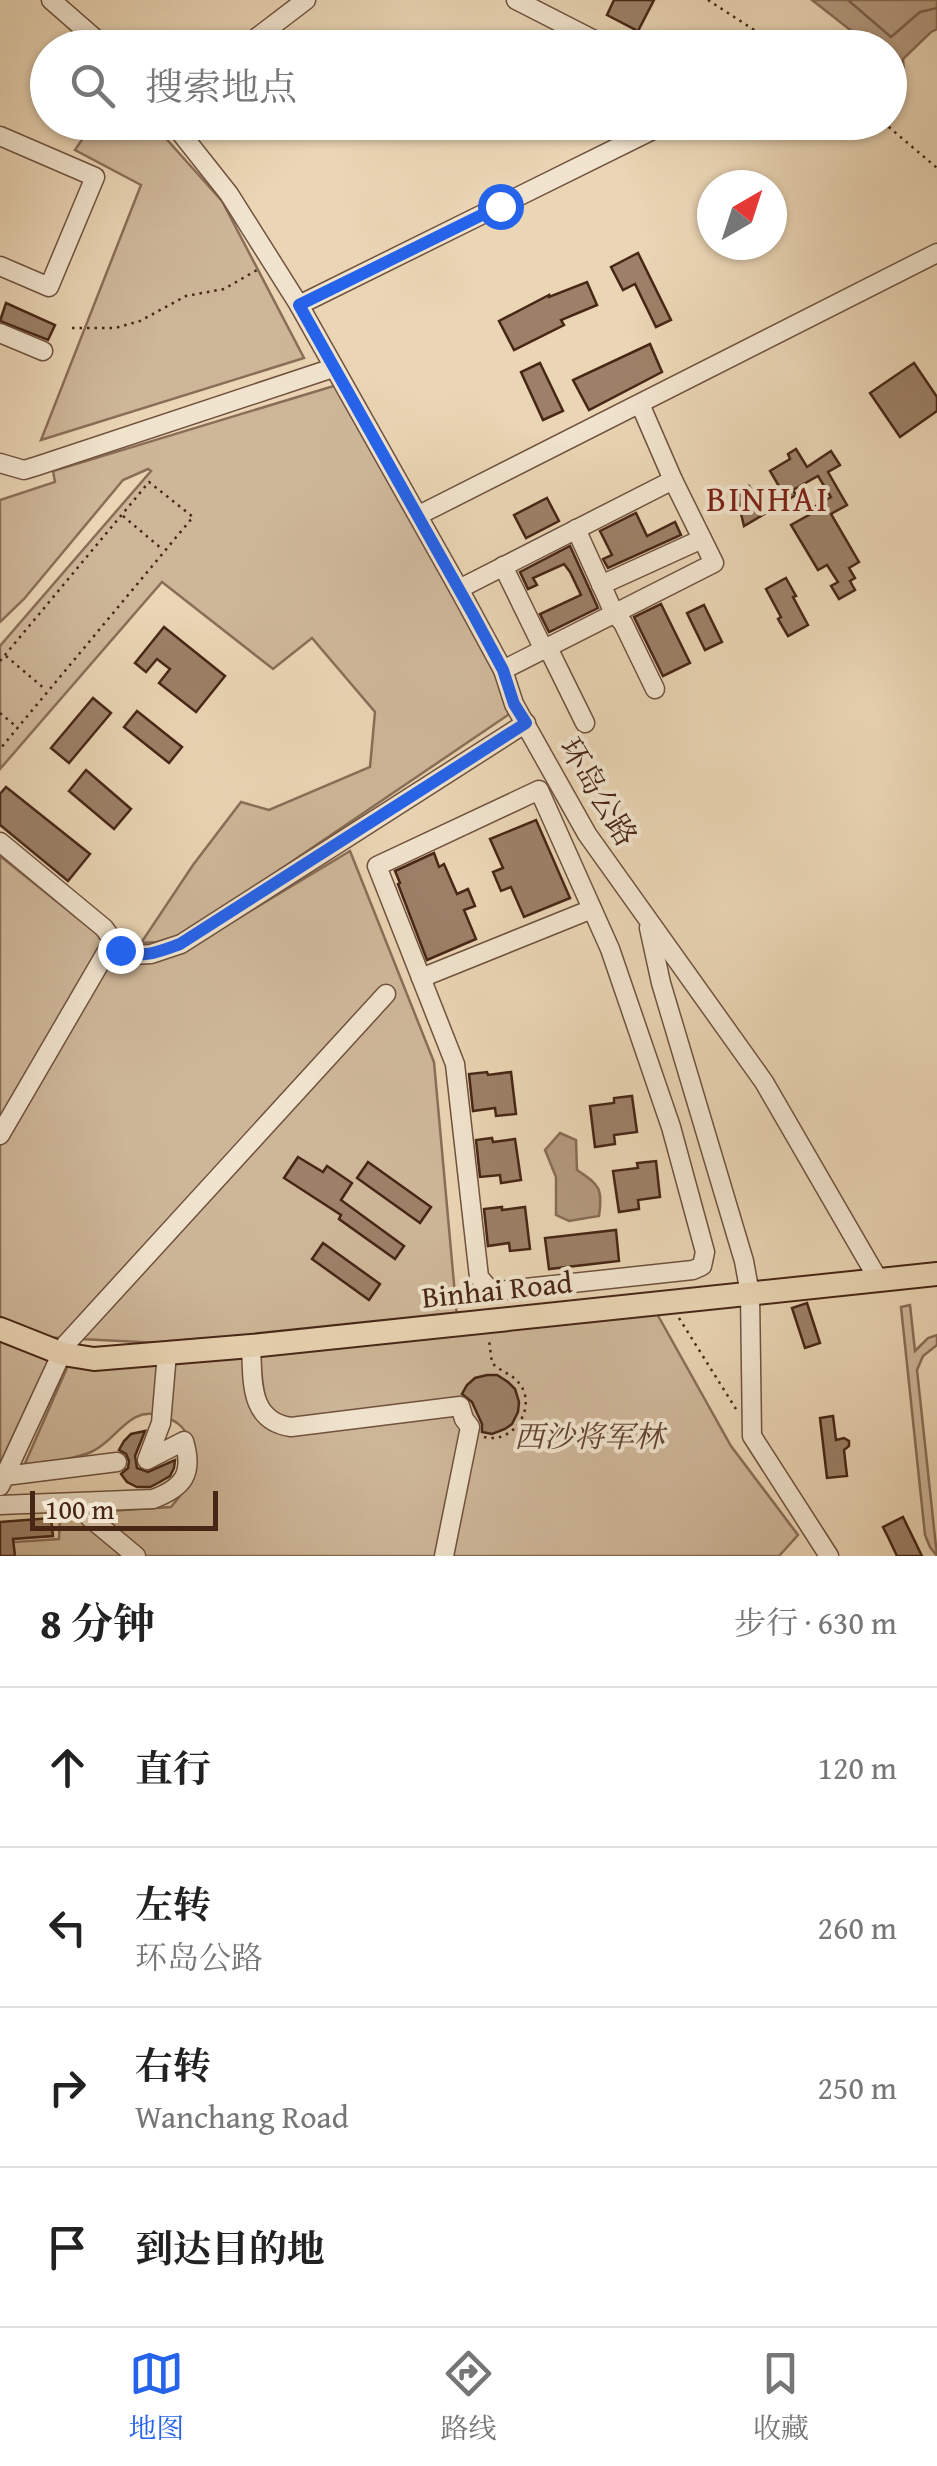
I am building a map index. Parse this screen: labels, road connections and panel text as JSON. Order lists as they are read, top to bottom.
{
  "streets": {
    "main road": ["Binhai Road"],
    "street": ["环岛公路"]
  },
  "crossings": [
    ["环岛公路", "Binhai Road"]
  ],
  "districts": ["BINHAI"],
  "parks": ["西沙将军林"],
  "scale_bar": "100 m",
  "north": "top right",
  "page": {
    "search": "搜索地点",
    "scale": "100 m",
    "heading": ["8 分钟", "步行 · 630 m"],
    "list": [
      ["直行", "120 m"],
      ["左转", "环岛公路", "260 m"],
      ["右转", "Wanchang Road", "250 m"],
      "到达目的地"
    ],
    "nav": ["地图", "路线", "收藏"]
  }
}
